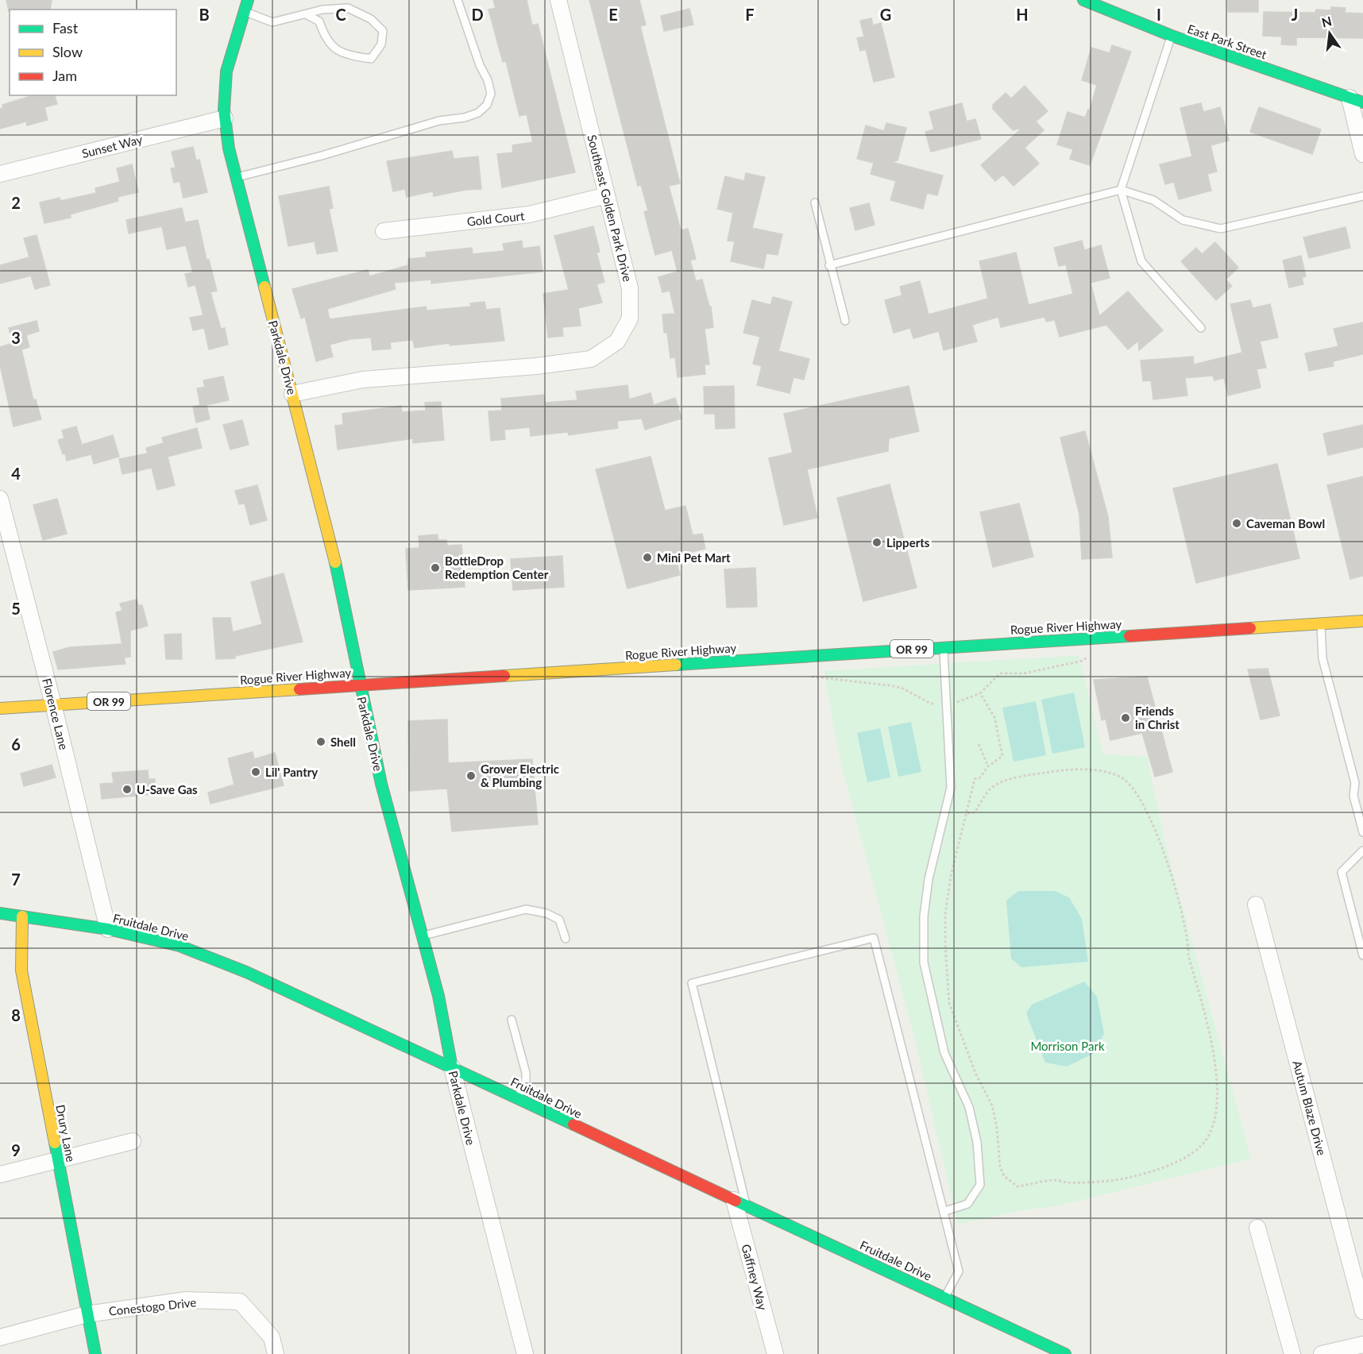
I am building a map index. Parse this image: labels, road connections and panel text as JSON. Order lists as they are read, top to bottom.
{
  "streets": {
    "main road": [
      "East Park Street",
      "Parkdale Drive",
      "Rogue River Highway",
      "OR 99",
      "Fruitdale Drive",
      "Drury Lane"
    ],
    "street": [
      "Sunset Way",
      "Southeast Golden Park Drive",
      "Gold Court",
      "Florence Lane",
      "Autum Blaze Drive",
      "Gaffney Way",
      "Conestogo Drive"
    ]
  },
  "crossings": [
    ["Sunset Way", "Parkdale Drive"],
    ["Southeast Golden Park Drive", "Gold Court"],
    ["Southeast Golden Park Drive", "Parkdale Drive"],
    ["Parkdale Drive", "Rogue River Highway"],
    ["Parkdale Drive", "Fruitdale Drive"],
    ["Rogue River Highway", "Florence Lane"],
    ["Florence Lane", "Fruitdale Drive"],
    ["Fruitdale Drive", "Drury Lane"],
    ["Fruitdale Drive", "Gaffney Way"],
    ["Drury Lane", "Conestogo Drive"]
  ],
  "parks": ["Morrison Park"],
  "places": [
    "Caveman Bowl",
    "Lipperts",
    "Mini Pet Mart",
    "BottleDrop Redemption Center",
    "Friends in Christ",
    "Shell",
    "Lil' Pantry",
    "Grover Electric & Plumbing",
    "U-Save Gas"
  ],
  "legend": ["Fast", "Slow", "Jam"],
  "north": "top",
  "grid": {
    "columns": [
      "B",
      "C",
      "D",
      "E",
      "F",
      "G",
      "H",
      "I",
      "J"
    ],
    "rows": [
      "2",
      "3",
      "4",
      "5",
      "6",
      "7",
      "8",
      "9"
    ]
  }
}
